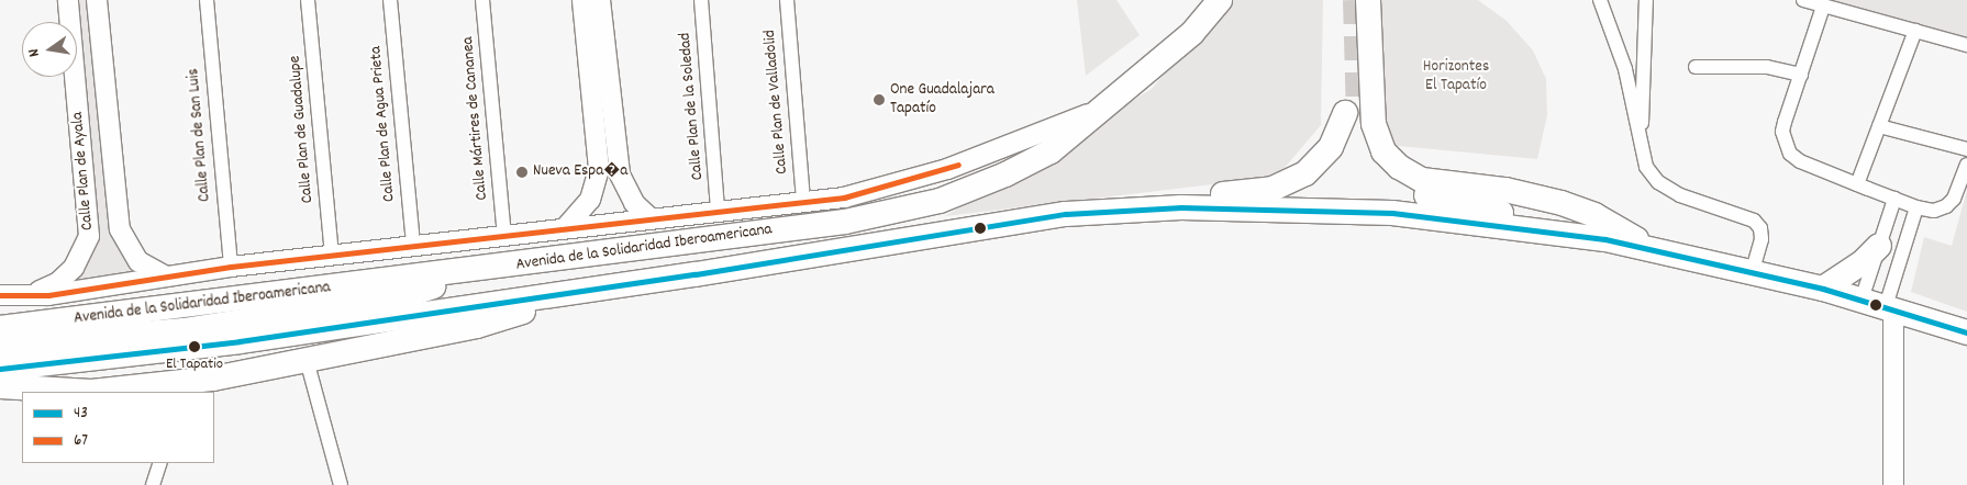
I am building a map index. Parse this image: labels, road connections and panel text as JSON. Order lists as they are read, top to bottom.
{
  "streets": {
    "highway": ["Avenida de la Solidaridad Iberoamericana"],
    "street": [
      "Calle Plan de Valladolid",
      "Calle Plan de la Soledad",
      "Calle Mártires de Cananea",
      "Calle Plan de Agua Prieta",
      "Calle Plan de Guadalupe",
      "Calle Plan de San Luis",
      "Calle Plan de Ayala"
    ]
  },
  "parks": ["Horizontes El Tapatío"],
  "places": ["One Guadalajara Tapatío", "Nueva Espa�a", "El Tapatio"],
  "lines": ["transit line 67", "transit line 43"],
  "legend": ["43", "67"],
  "north": "left"
}
